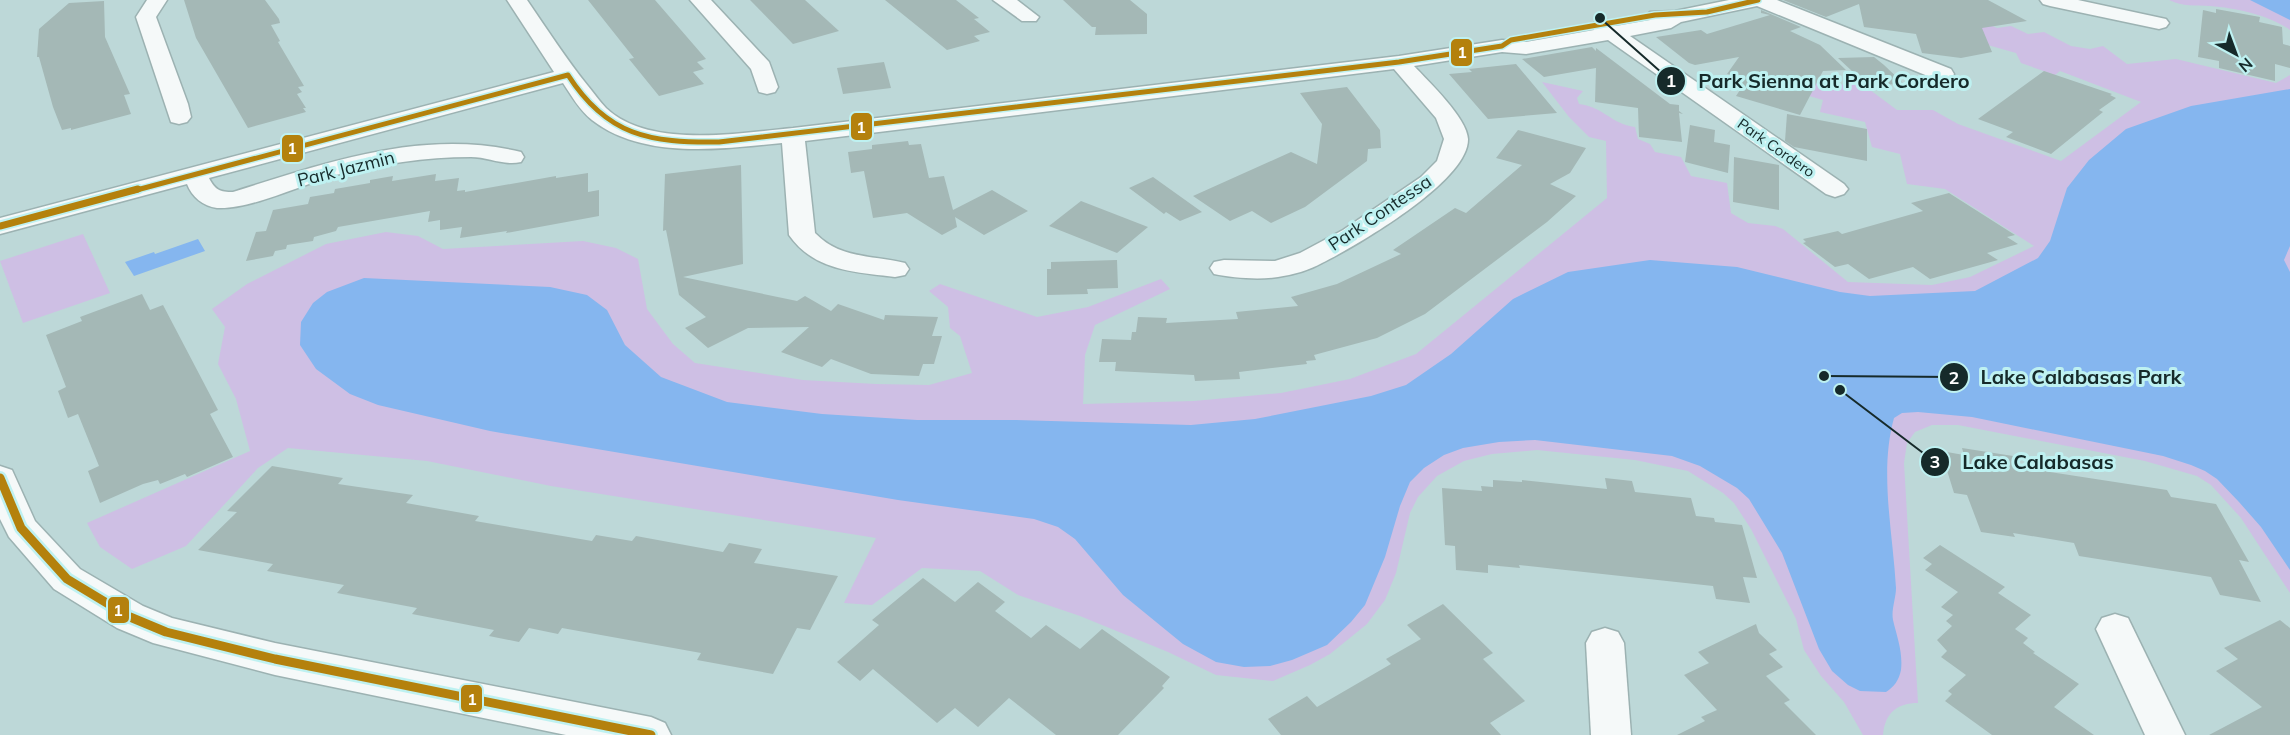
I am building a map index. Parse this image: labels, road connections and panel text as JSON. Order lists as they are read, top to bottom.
{
  "streets": {
    "street": ["Park Cordero", "Park Jazmin", "Park Contessa"]
  },
  "places": ["Park Sienna at Park Cordero", "Lake Calabasas Park", "Lake Calabasas"],
  "lines": ["transit line 1"],
  "north": "bottom right"
}
